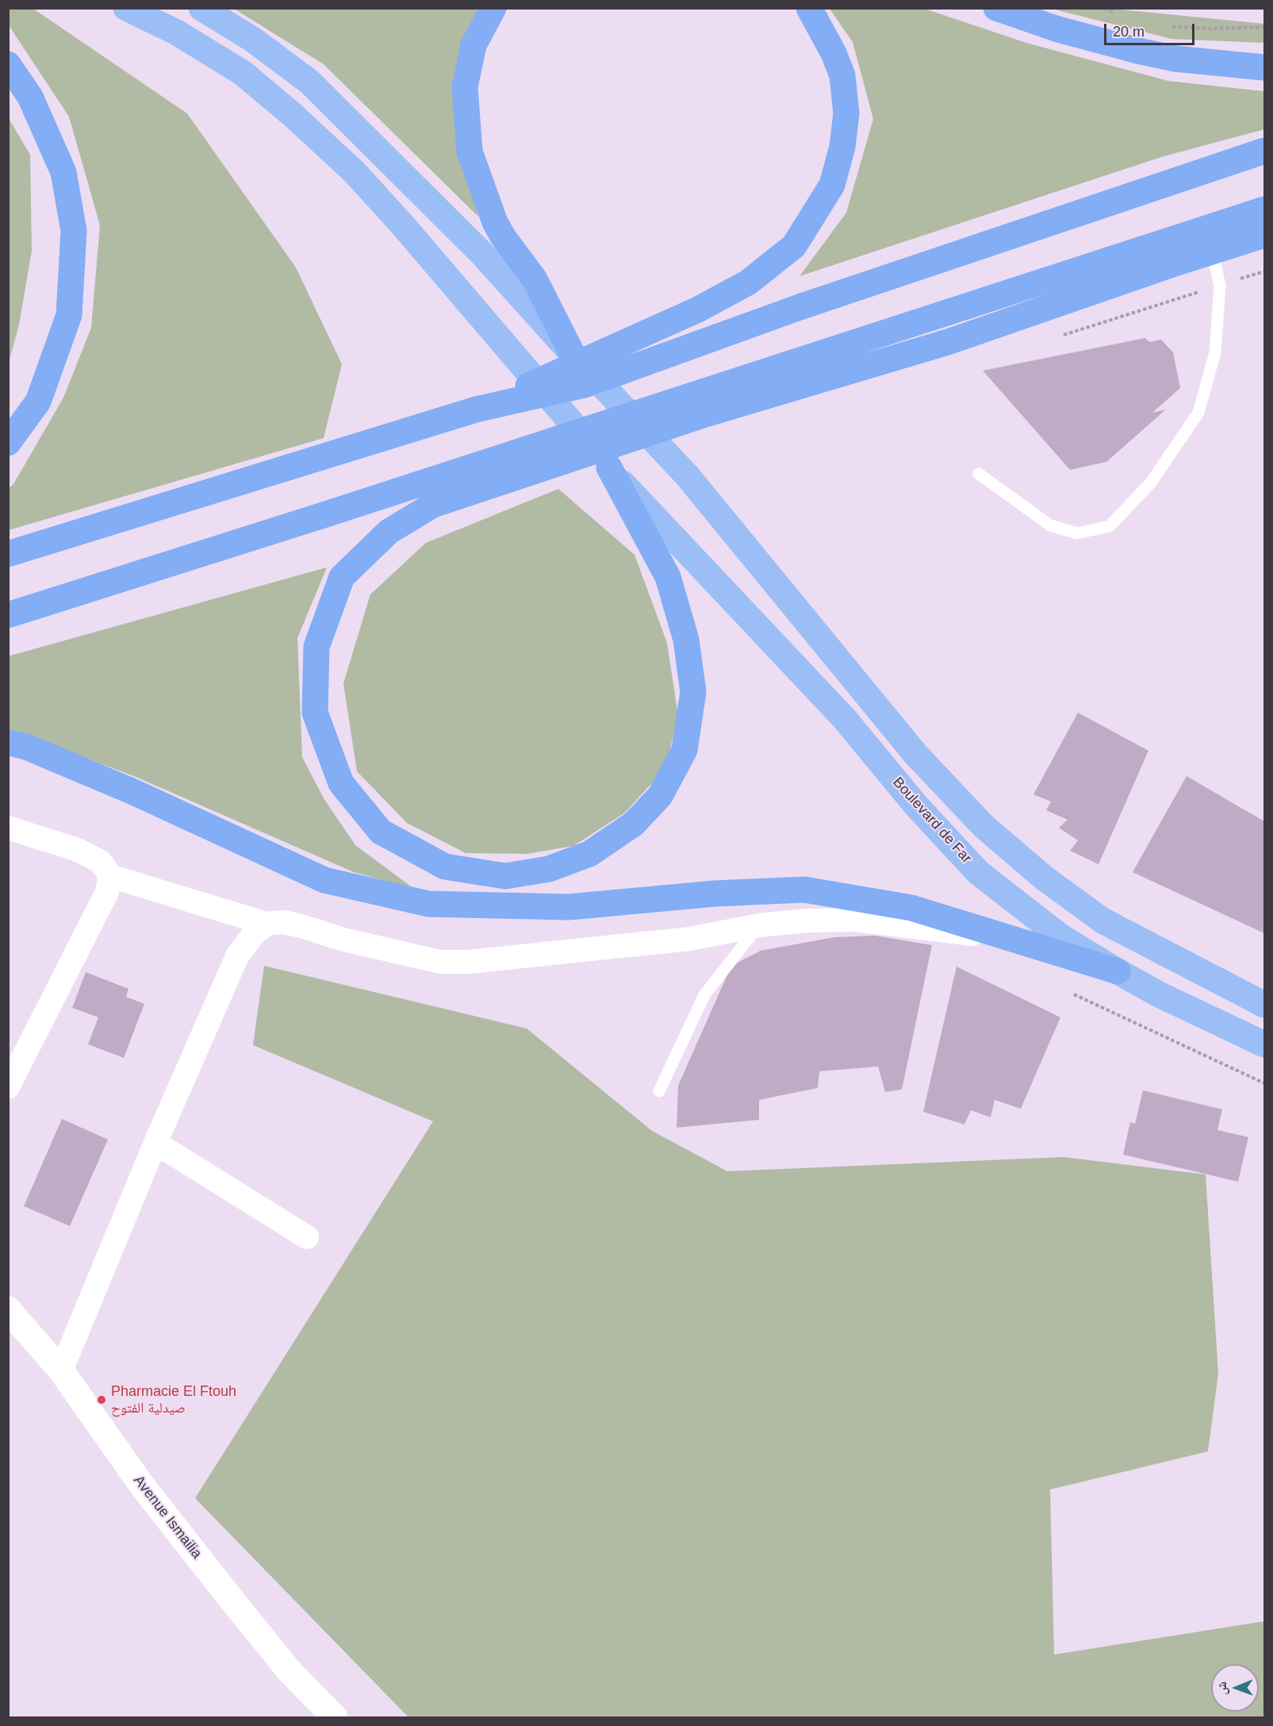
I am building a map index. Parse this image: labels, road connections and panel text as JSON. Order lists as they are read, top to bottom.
{
  "streets": {
    "highway": ["Boulevard de Far"],
    "street": ["Avenue Ismailia"]
  },
  "places": ["Pharmacie El Ftouh صيدلية الفتوح"],
  "scale_bar": "20 m",
  "north": "left"
}
